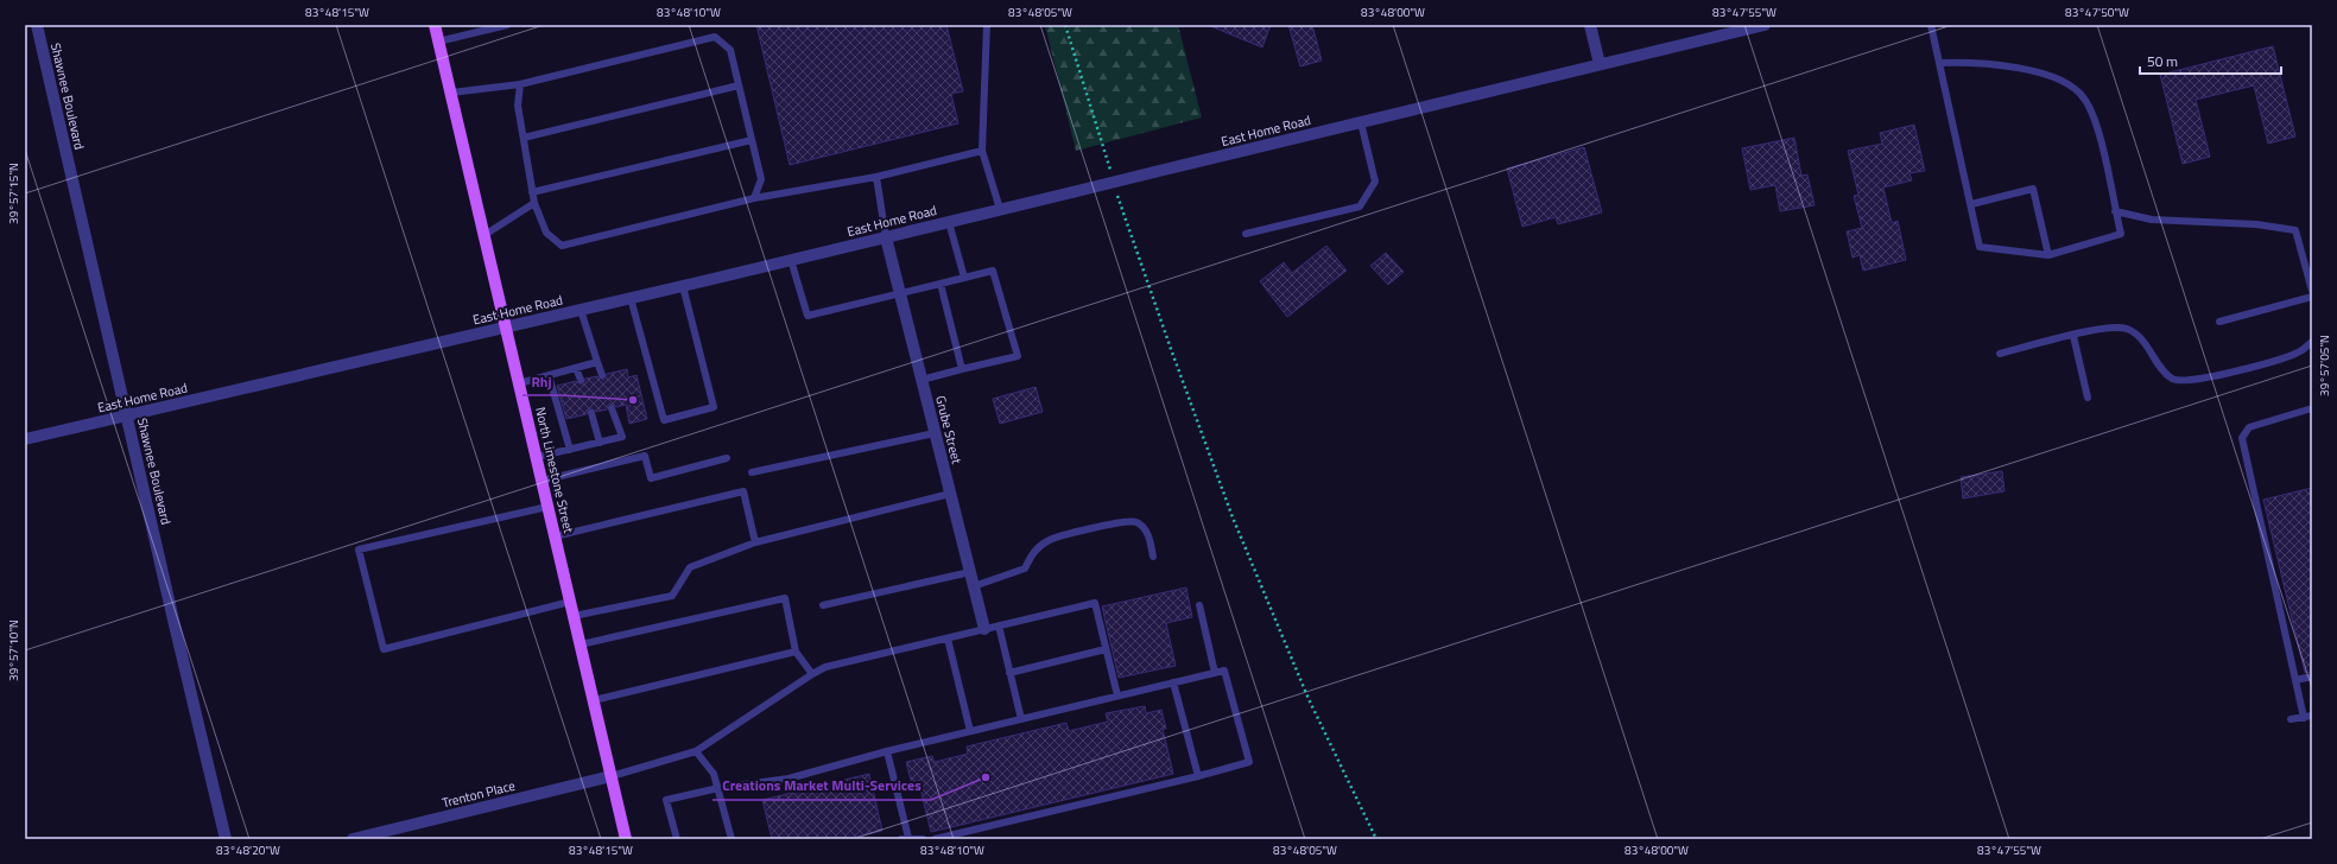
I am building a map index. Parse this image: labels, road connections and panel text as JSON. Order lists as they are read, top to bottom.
{
  "streets": {
    "main road": ["North Limestone Street"],
    "street": [
      "Shawnee Boulevard",
      "East Home Road",
      "Grube Street",
      "Trenton Place"
    ]
  },
  "crossings": [
    ["Shawnee Boulevard", "East Home Road"],
    ["East Home Road", "Grube Street"],
    ["East Home Road", "North Limestone Street"],
    ["North Limestone Street", "Trenton Place"]
  ],
  "places": ["Rhj", "Creations Market Multi-Services"],
  "scale_bar": "50 m",
  "coordinates": [
    "83°48'15\"W",
    "83°48'10\"W",
    "83°48'05\"W",
    "83°48'00\"W",
    "83°47'55\"W",
    "83°47'50\"W",
    "39°57'15\"N",
    "39°57'05\"N",
    "39°57'10\"N",
    "83°48'20\"W"
  ]
}
